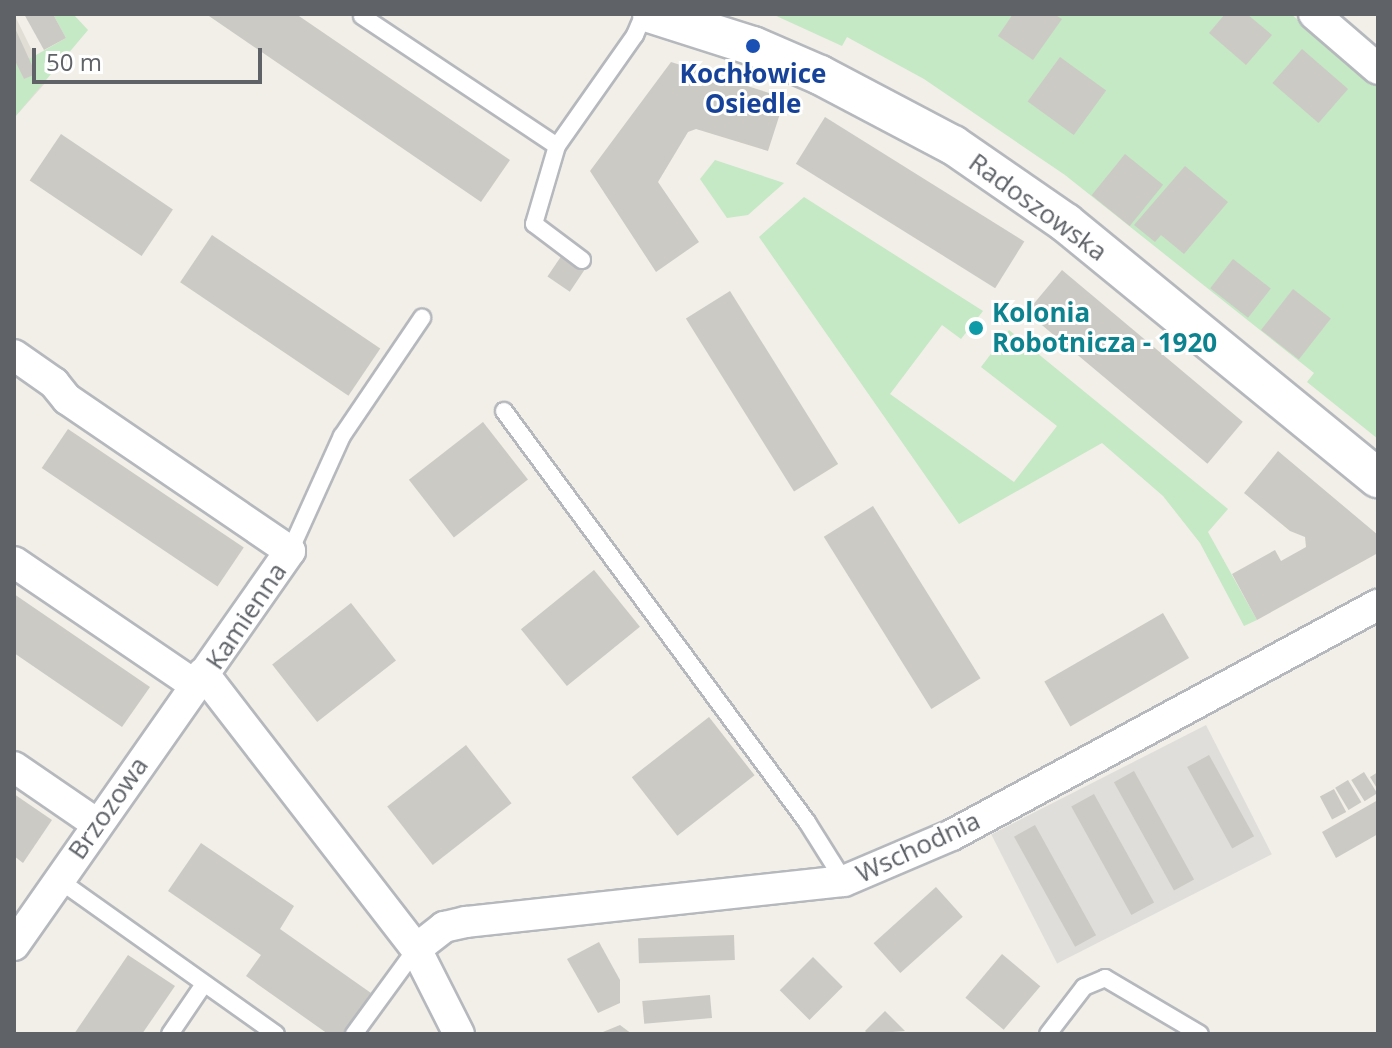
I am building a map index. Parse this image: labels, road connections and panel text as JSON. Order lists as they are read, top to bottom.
{
  "streets": {
    "street": [
      "Radoszowska",
      "Kamienna",
      "Brzozowa",
      "Wschodnia"
    ]
  },
  "crossings": [
    ["Kamienna", "Brzozowa"],
    ["Kamienna", "Wschodnia"]
  ],
  "places": ["Kochłowice Osiedle", "Kolonia Robotnicza - 1920"],
  "scale_bar": "50 m"
}
